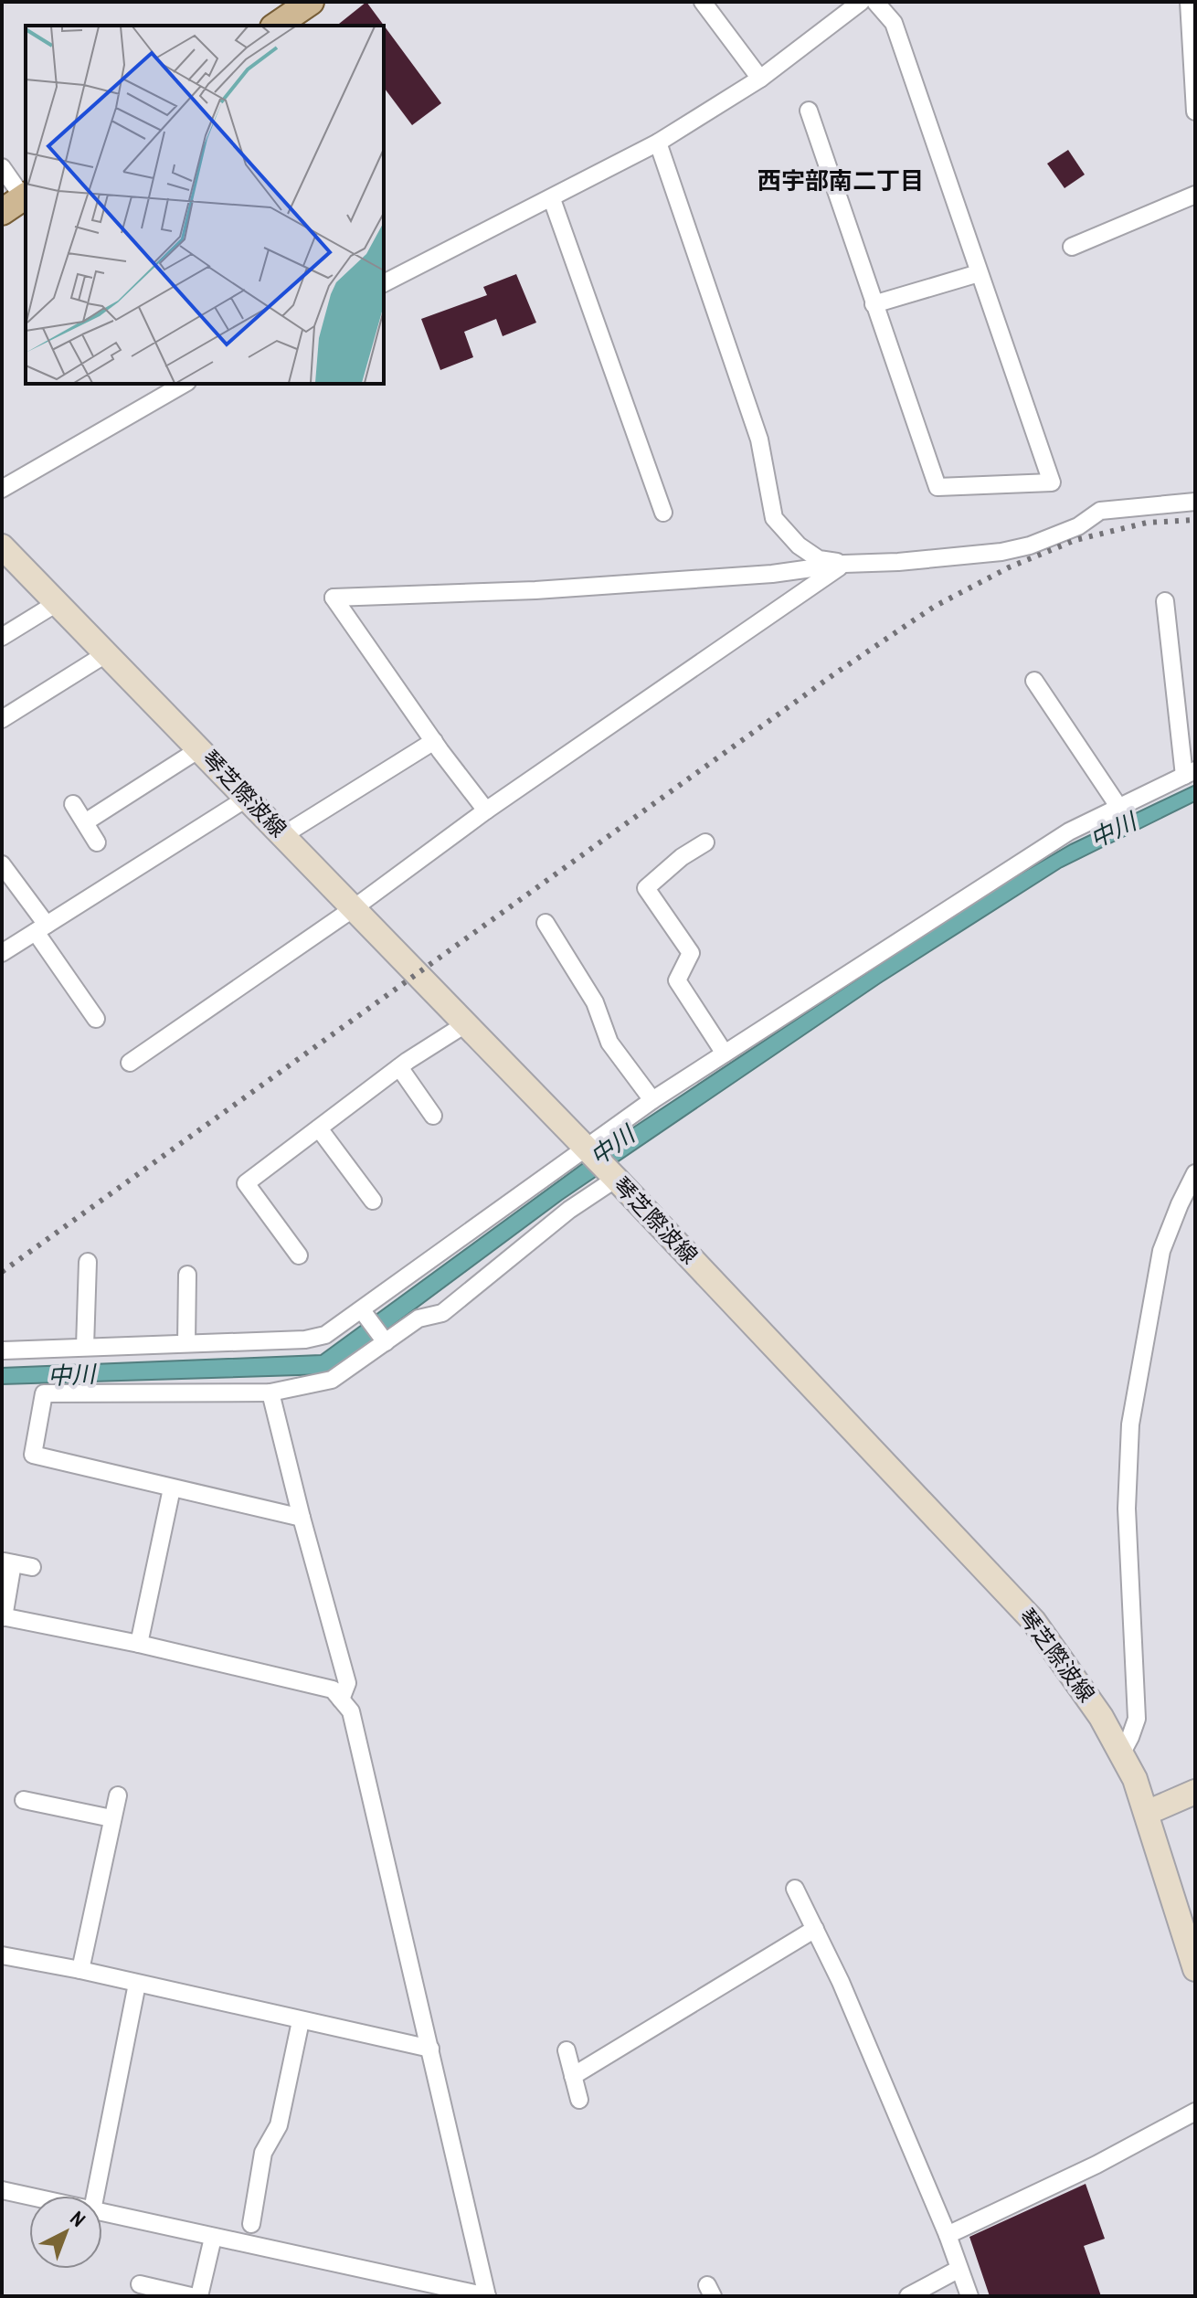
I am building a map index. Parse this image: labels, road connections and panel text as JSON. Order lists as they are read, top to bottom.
{
  "streets": {
    "main road": ["琴芝際波線"]
  },
  "districts": ["西宇部南二丁目"],
  "water": ["中川"],
  "north": "top right"
}
